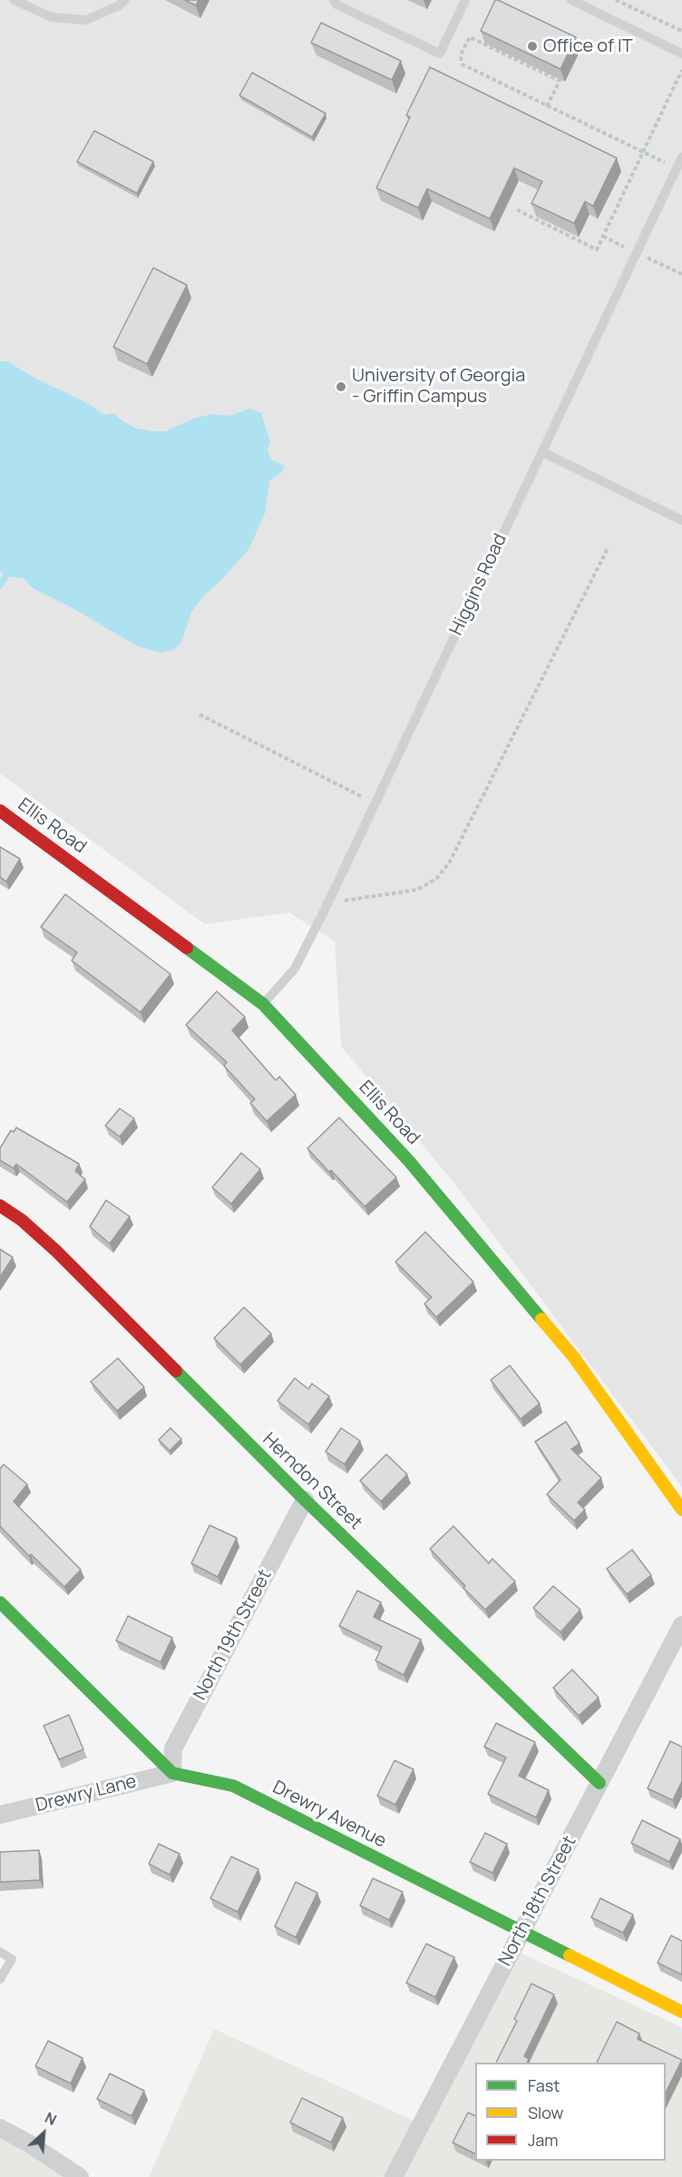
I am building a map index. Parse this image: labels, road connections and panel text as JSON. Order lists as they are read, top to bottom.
{
  "streets": {
    "street": [
      "Ellis Road",
      "Herndon Street",
      "North 19th Street",
      "Drewry Lane",
      "Drewry Avenue",
      "North 18th Street"
    ],
    "lane": ["Higgins Road"]
  },
  "crossings": [
    ["Higgins Road", "Ellis Road"],
    ["Herndon Street", "North 19th Street"],
    ["Herndon Street", "North 18th Street"],
    ["North 19th Street", "Drewry Lane"],
    ["North 19th Street", "Drewry Avenue"],
    ["Drewry Lane", "Drewry Avenue"],
    ["Drewry Avenue", "North 18th Street"]
  ],
  "places": ["Office of IT", "University of Georgia - Griffin Campus"],
  "legend": ["Fast", "Slow", "Jam"],
  "north": "top right"
}
